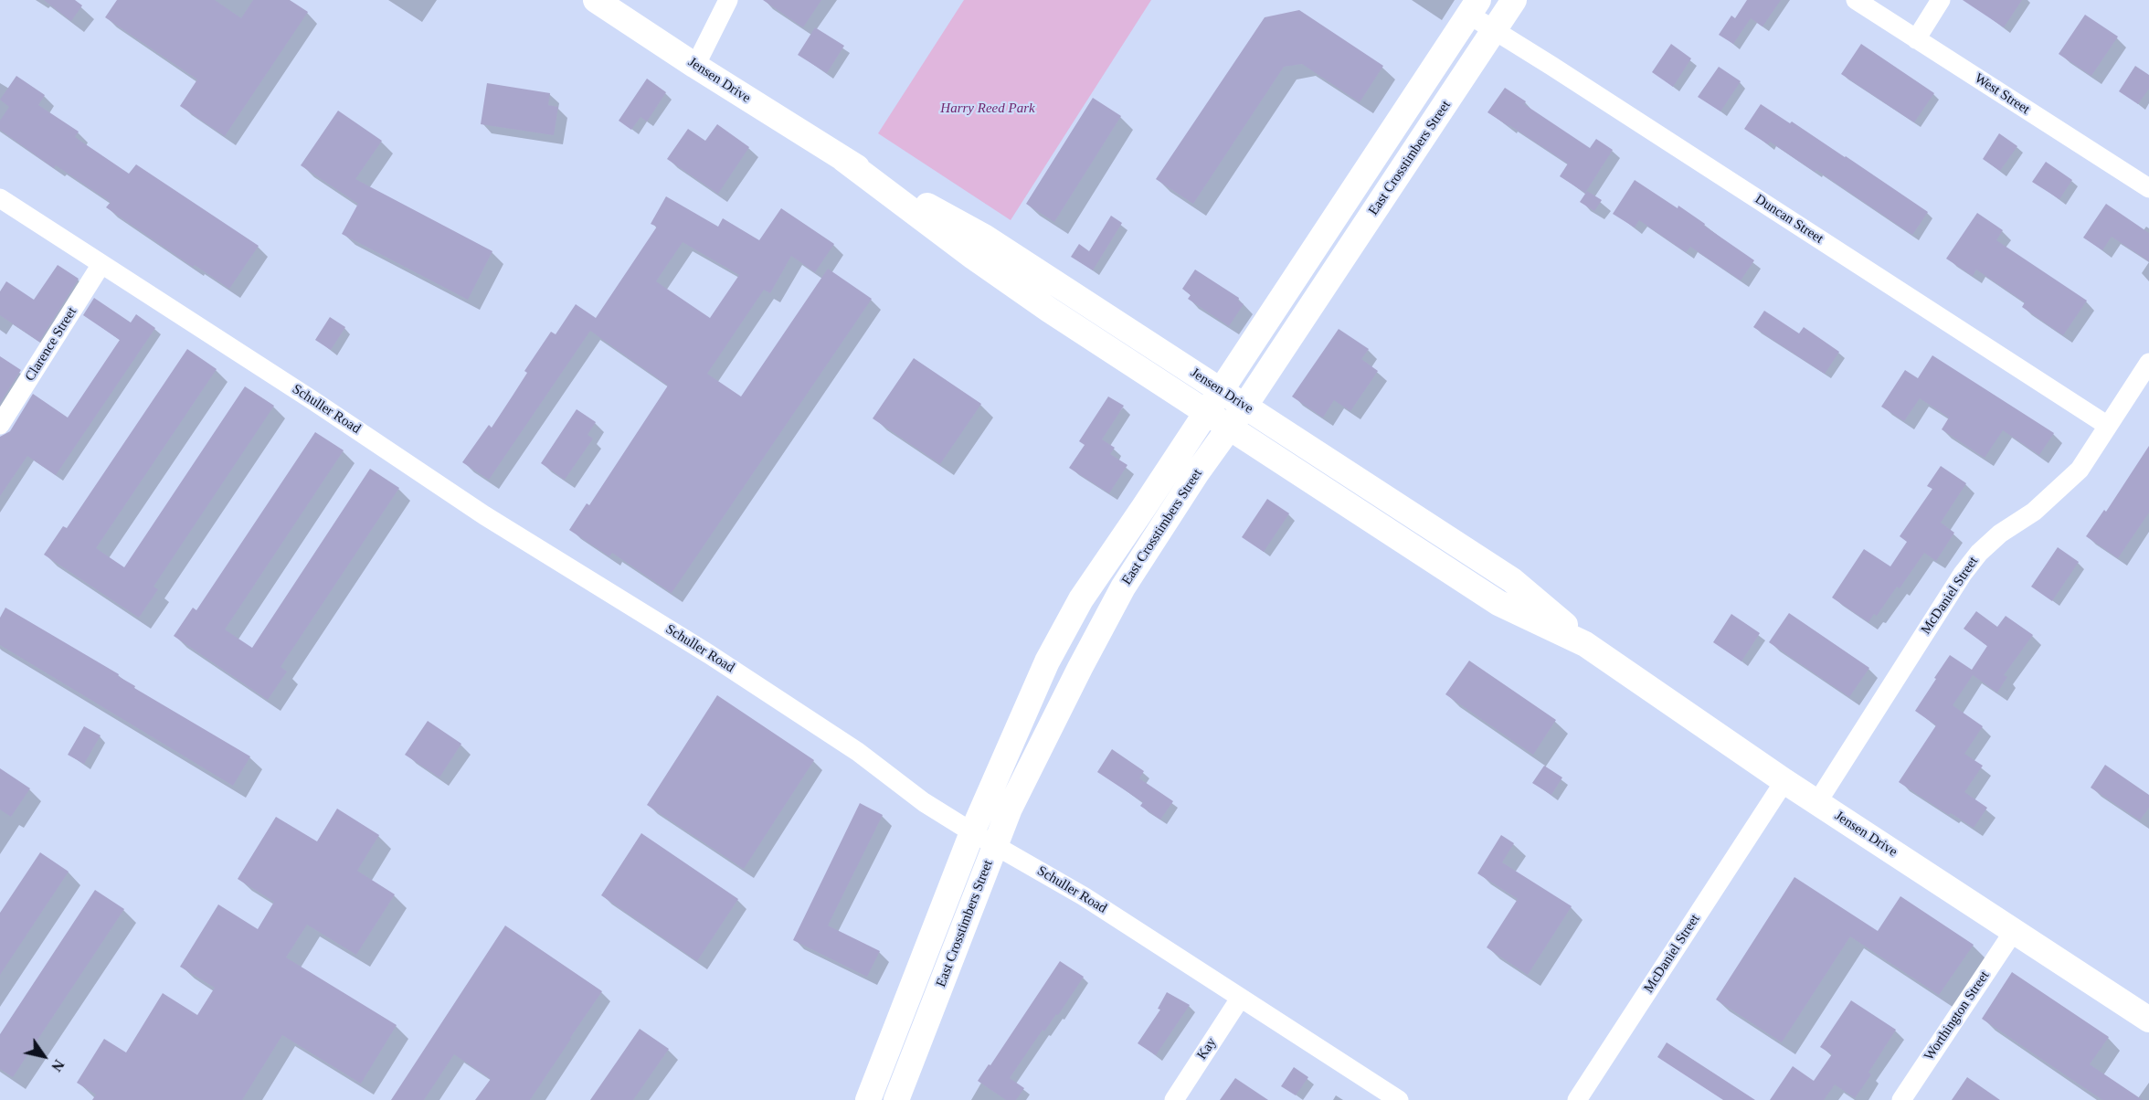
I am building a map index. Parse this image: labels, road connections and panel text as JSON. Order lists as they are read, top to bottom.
{
  "streets": {
    "main road": ["Jensen Drive", "East Crosstimbers Street"],
    "street": [
      "West Street",
      "Duncan Street",
      "Clarence Street",
      "Schuller Road",
      "McDaniel Street",
      "Worthington Street",
      "Kay"
    ]
  },
  "crossings": [
    ["Jensen Drive", "East Crosstimbers Street"],
    ["Jensen Drive", "McDaniel Street"],
    ["Jensen Drive", "Worthington Street"],
    ["East Crosstimbers Street", "Duncan Street"],
    ["East Crosstimbers Street", "Schuller Road"],
    ["Duncan Street", "McDaniel Street"],
    ["Clarence Street", "Schuller Road"],
    ["Schuller Road", "Kay"]
  ],
  "parks": ["Harry Reed Park"],
  "north": "bottom right"
}
